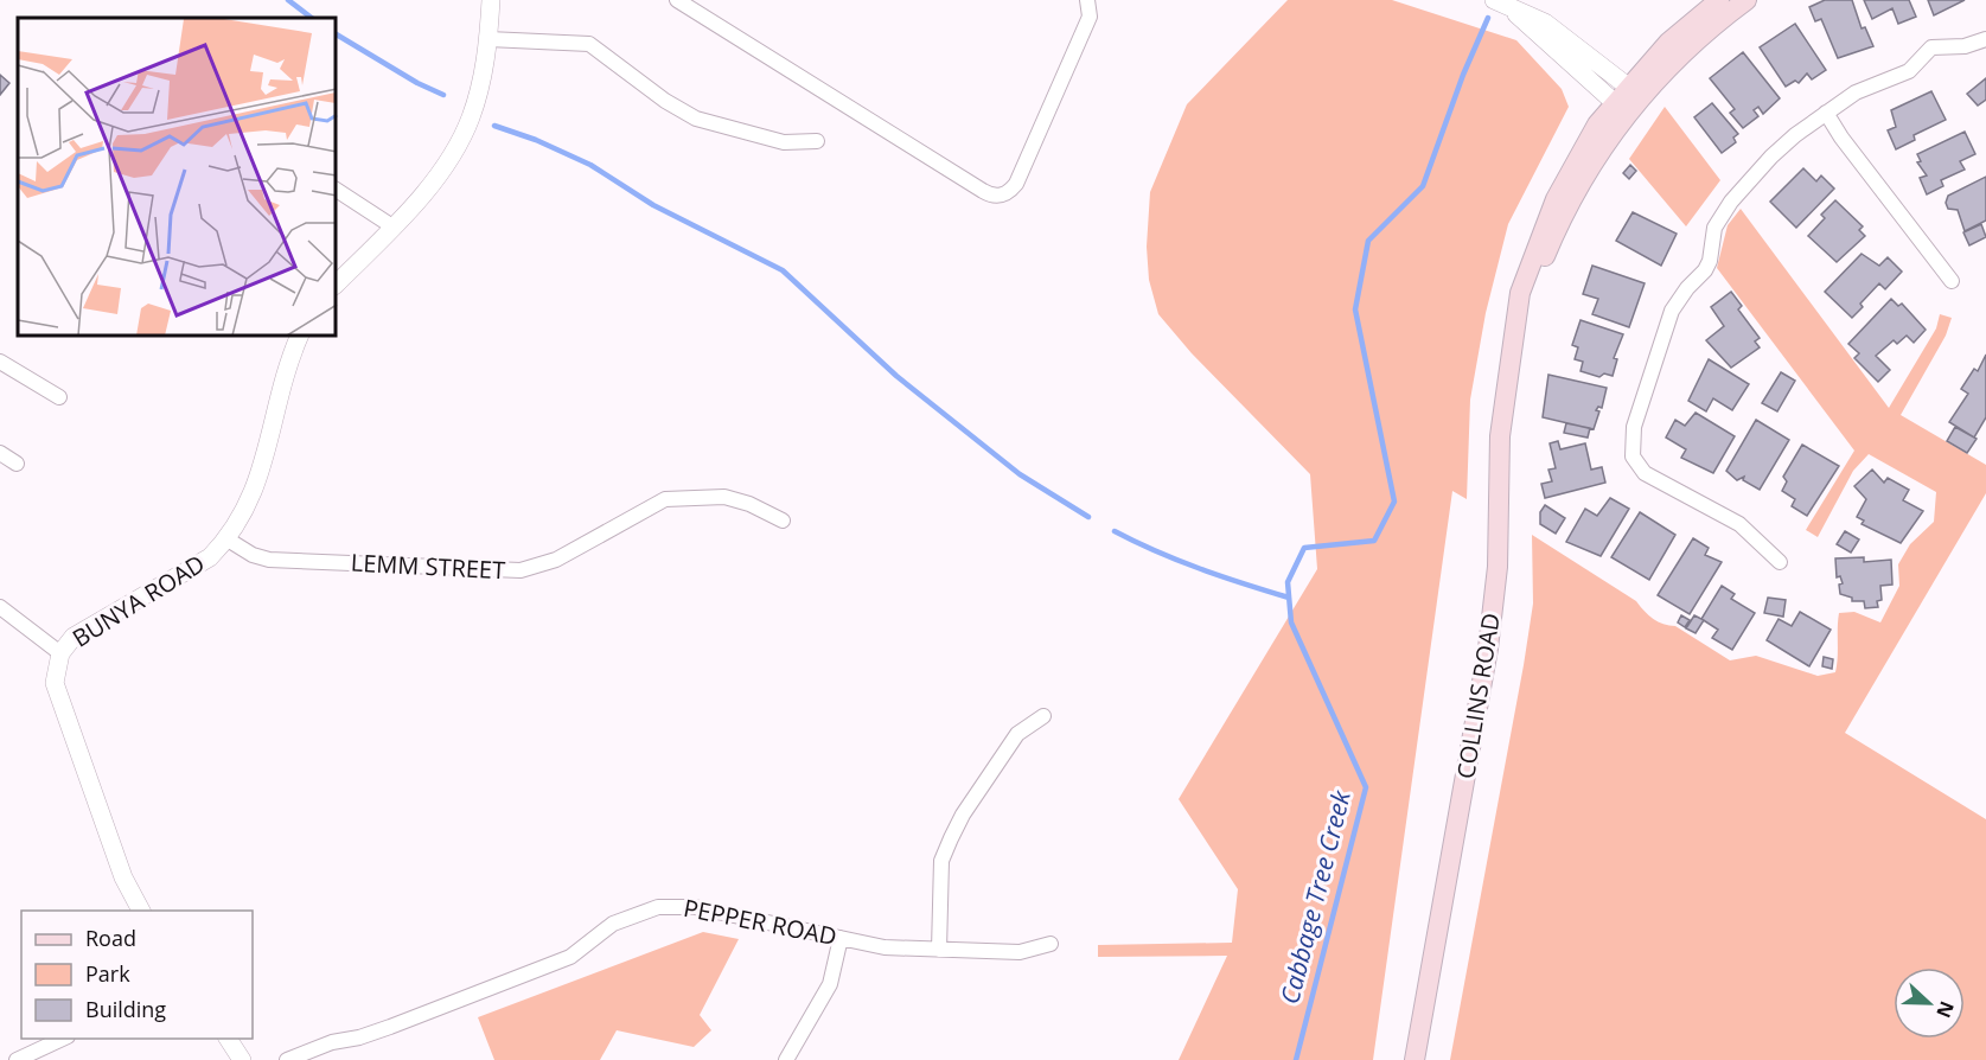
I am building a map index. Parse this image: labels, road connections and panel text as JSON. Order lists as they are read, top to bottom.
{
  "streets": {
    "main road": ["COLLINS ROAD"],
    "street": ["LEMM STREET", "BUNYA ROAD", "PEPPER ROAD"]
  },
  "crossings": [
    ["LEMM STREET", "BUNYA ROAD"]
  ],
  "water": ["Cabbage Tree Creek"],
  "legend": ["Road", "Park", "Building"],
  "north": "right"
}
